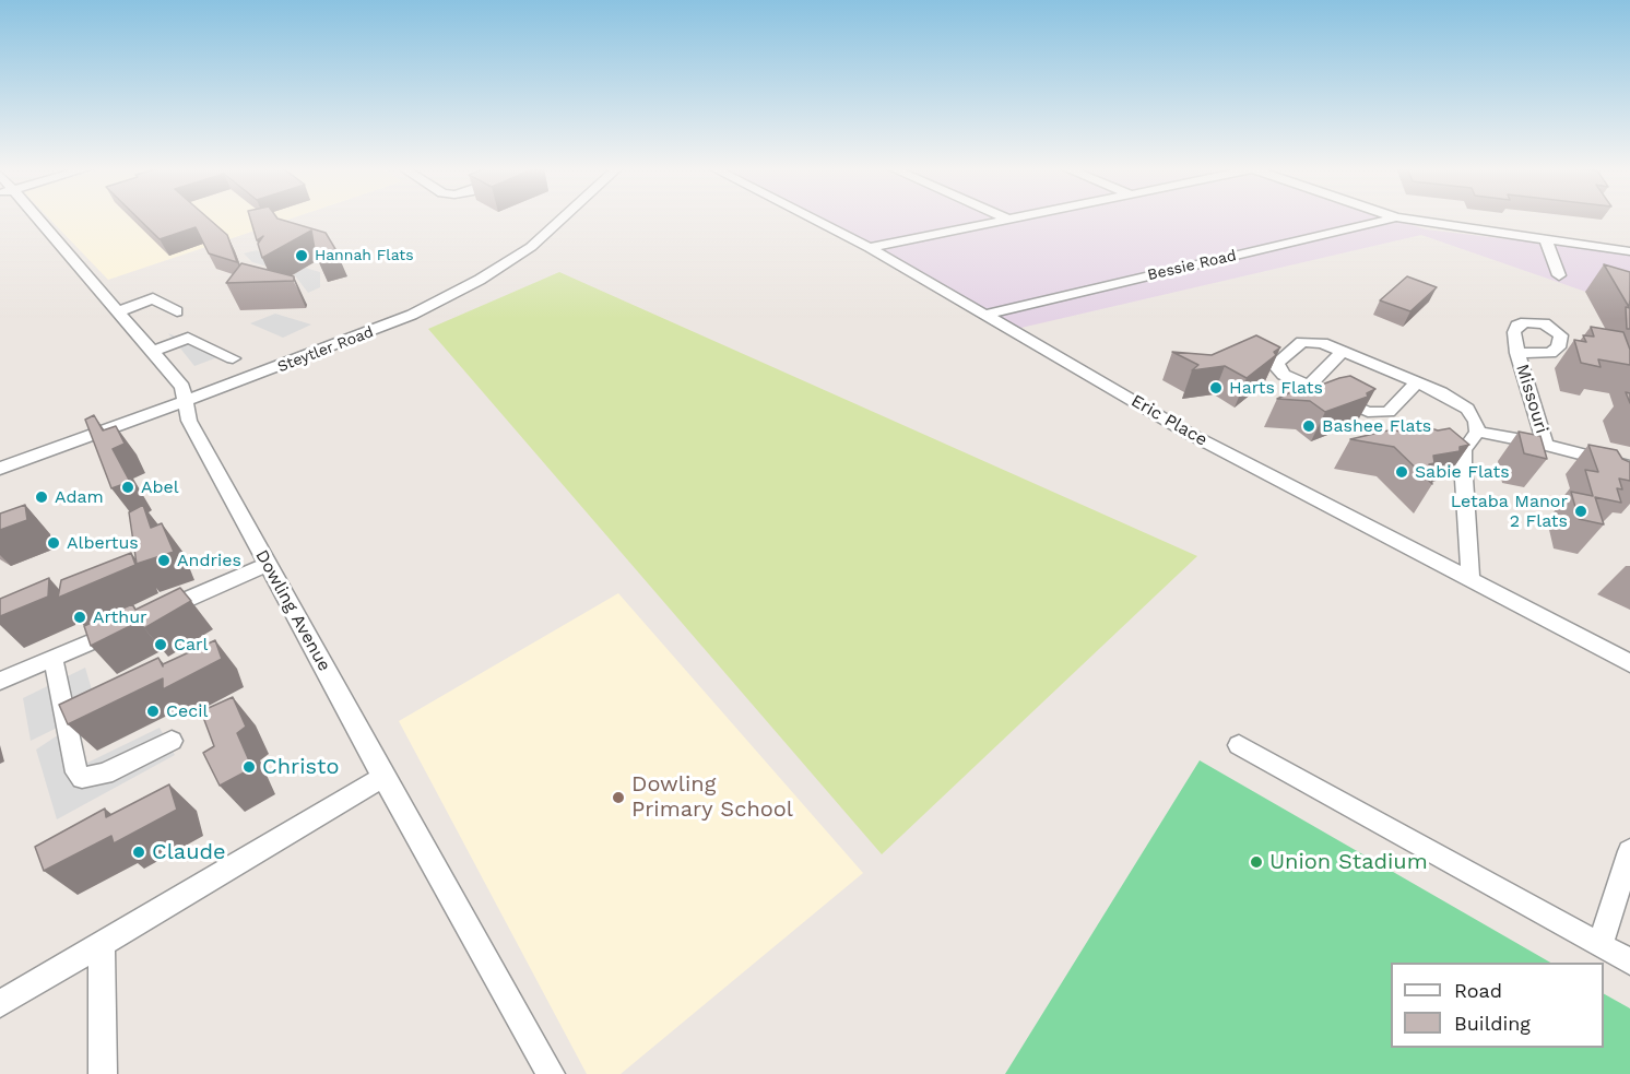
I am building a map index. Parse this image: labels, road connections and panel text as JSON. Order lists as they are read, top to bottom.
{
  "streets": {
    "street": [
      "Bessie Road",
      "Steytler Road",
      "Missouri",
      "Eric Place",
      "Dowling Avenue"
    ]
  },
  "crossings": [
    ["Bessie Road", "Eric Place"],
    ["Steytler Road", "Dowling Avenue"]
  ],
  "places": [
    "Hannah Flats",
    "Harts Flats",
    "Bashee Flats",
    "Sabie Flats",
    "Abel",
    "Adam",
    "Letaba Manor 2 Flats",
    "Albertus",
    "Andries",
    "Arthur",
    "Carl",
    "Cecil",
    "Christo",
    "Dowling Primary School",
    "Claude",
    "Union Stadium"
  ],
  "legend": ["Road", "Building"]
}
